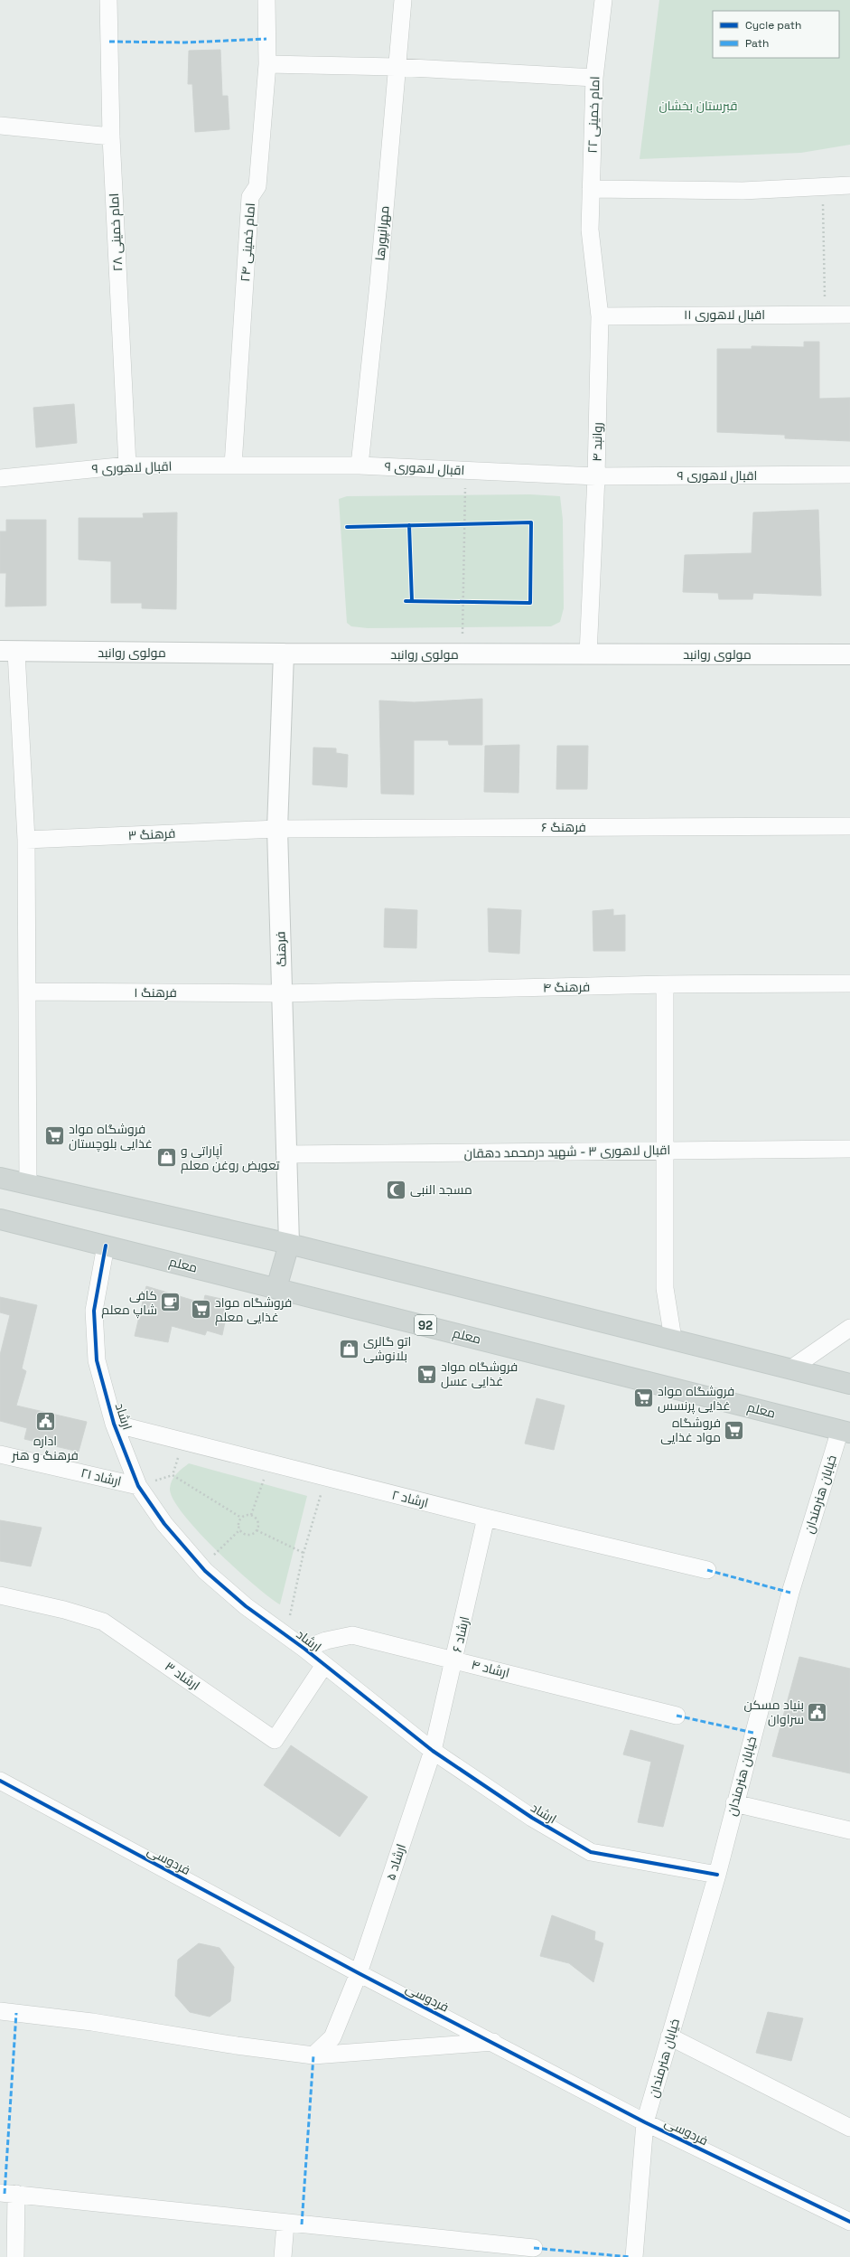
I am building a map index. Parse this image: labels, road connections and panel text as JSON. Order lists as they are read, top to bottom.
{
  "streets": {
    "main road": ["معلم", "92"],
    "street": [
      "امام خمینی ۲۲",
      "امام خمینی ۲۸",
      "مهرانپورها",
      "امام خمینی ۲۴",
      "اقبال لاهوری ۱۱",
      "روانبد ۴",
      "اقبال لاهوری ۹",
      "مولوی روانبد",
      "فرهنگ ۶",
      "فرهنگ ۳",
      "فرهنگ",
      "فرهنگ ۴",
      "فرهنگ ۱",
      "اقبال لاهوری ۳ - شهید درمحمد دهقان",
      "ارشاد",
      "ارشاد ۲۱",
      "خیابان هنرمندان",
      "ارشاد ۲",
      "ارشاد ۶",
      "ارشاد ۴",
      "ارشاد ۳",
      "فردوسی",
      "ارشاد ۵"
    ]
  },
  "crossings": [
    ["امام خمینی ۲۲", "روانبد ۴"],
    ["امام خمینی ۲۸", "اقبال لاهوری ۹"],
    ["مهرانپورها", "اقبال لاهوری ۹"],
    ["امام خمینی ۲۴", "اقبال لاهوری ۹"],
    ["اقبال لاهوری ۱۱", "روانبد ۴"],
    ["روانبد ۴", "اقبال لاهوری ۹"],
    ["روانبد ۴", "مولوی روانبد"],
    ["مولوی روانبد", "فرهنگ"],
    ["فرهنگ ۶", "فرهنگ ۳"],
    ["فرهنگ ۶", "فرهنگ"],
    ["فرهنگ ۳", "فرهنگ"],
    ["فرهنگ", "فرهنگ ۴"],
    ["فرهنگ", "فرهنگ ۱"],
    ["فرهنگ", "اقبال لاهوری ۳ - شهید درمحمد دهقان"],
    ["فرهنگ ۴", "فرهنگ ۱"],
    ["معلم", "ارشاد"],
    ["معلم", "خیابان هنرمندان"],
    ["ارشاد", "ارشاد ۲۱"],
    ["ارشاد", "خیابان هنرمندان"],
    ["ارشاد", "ارشاد ۲"],
    ["ارشاد", "ارشاد ۶"],
    ["ارشاد", "ارشاد ۴"],
    ["ارشاد", "ارشاد ۳"],
    ["ارشاد", "ارشاد ۵"],
    ["خیابان هنرمندان", "فردوسی"],
    ["ارشاد ۲", "ارشاد ۶"],
    ["ارشاد ۶", "ارشاد ۴"],
    ["ارشاد ۶", "ارشاد ۵"],
    ["فردوسی", "ارشاد ۵"]
  ],
  "parks": ["قبرستان بخشان"],
  "places": {
    "supermarket": [
      "فروشگاه مواد غذایی بلوچستان",
      "فروشگاه مواد غذایی معلم",
      "فروشگاه مواد غذایی عسل",
      "فروشگاه مواد غذایی پرنسس",
      "فروشگاه مواد غذایی"
    ],
    "shop": ["آپاراتی و تعویض روغن معلم", "اتو گالری بلانوشی"],
    "mosque": ["مسجد النبی"],
    "cafe": ["کافی شاپ معلم"],
    "public building": ["اداره فرهنگ و هنر", "بنیاد مسکن سراوان"]
  },
  "legend": ["Cycle path", "Path"]
}
